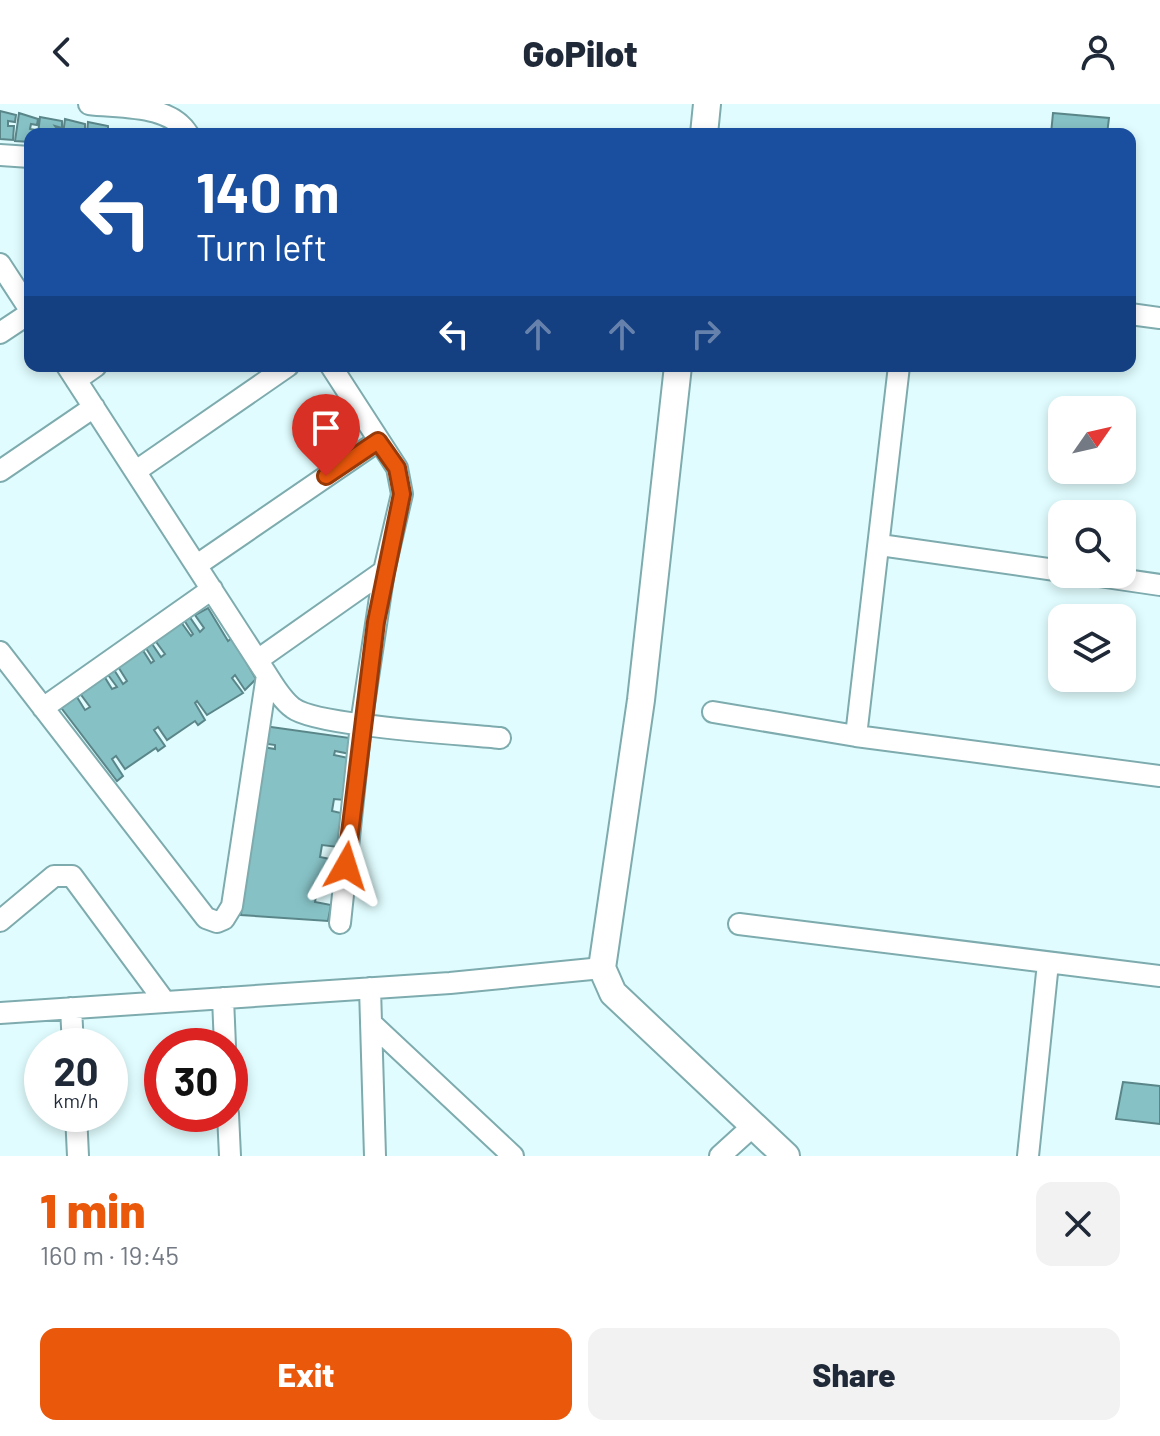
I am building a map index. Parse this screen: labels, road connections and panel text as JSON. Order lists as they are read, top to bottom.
{
  "north": "top right",
  "page": {
    "header": "GoPilot",
    "turn": ["140 m", "Turn left"],
    "speed": "20 km/h",
    "limit": "30",
    "heading": ["1 min", "160 m · 19:45"],
    "buttons": ["Exit", "Share"]
  }
}
